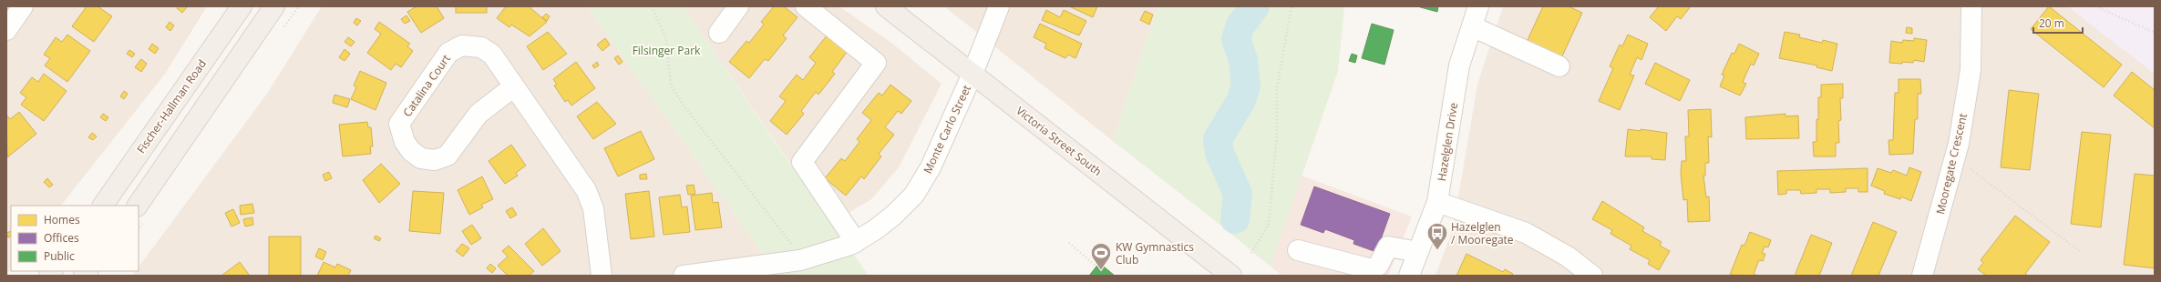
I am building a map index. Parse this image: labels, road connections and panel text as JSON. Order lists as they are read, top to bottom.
{
  "streets": {
    "main road": ["Fischer-Hallman Road", "Victoria Street South"],
    "street": [
      "Catalina Court",
      "Monte Carlo Street",
      "Hazelglen Drive",
      "Mooregate Crescent"
    ]
  },
  "crossings": [
    ["Monte Carlo Street", "Victoria Street South"]
  ],
  "parks": ["Filsinger Park"],
  "places": {
    "bus stop": ["Hazelglen / Mooregate"],
    "sports": ["KW Gymnastics Club"]
  },
  "legend": ["Homes", "Offices", "Public"],
  "scale_bar": "20 m"
}
